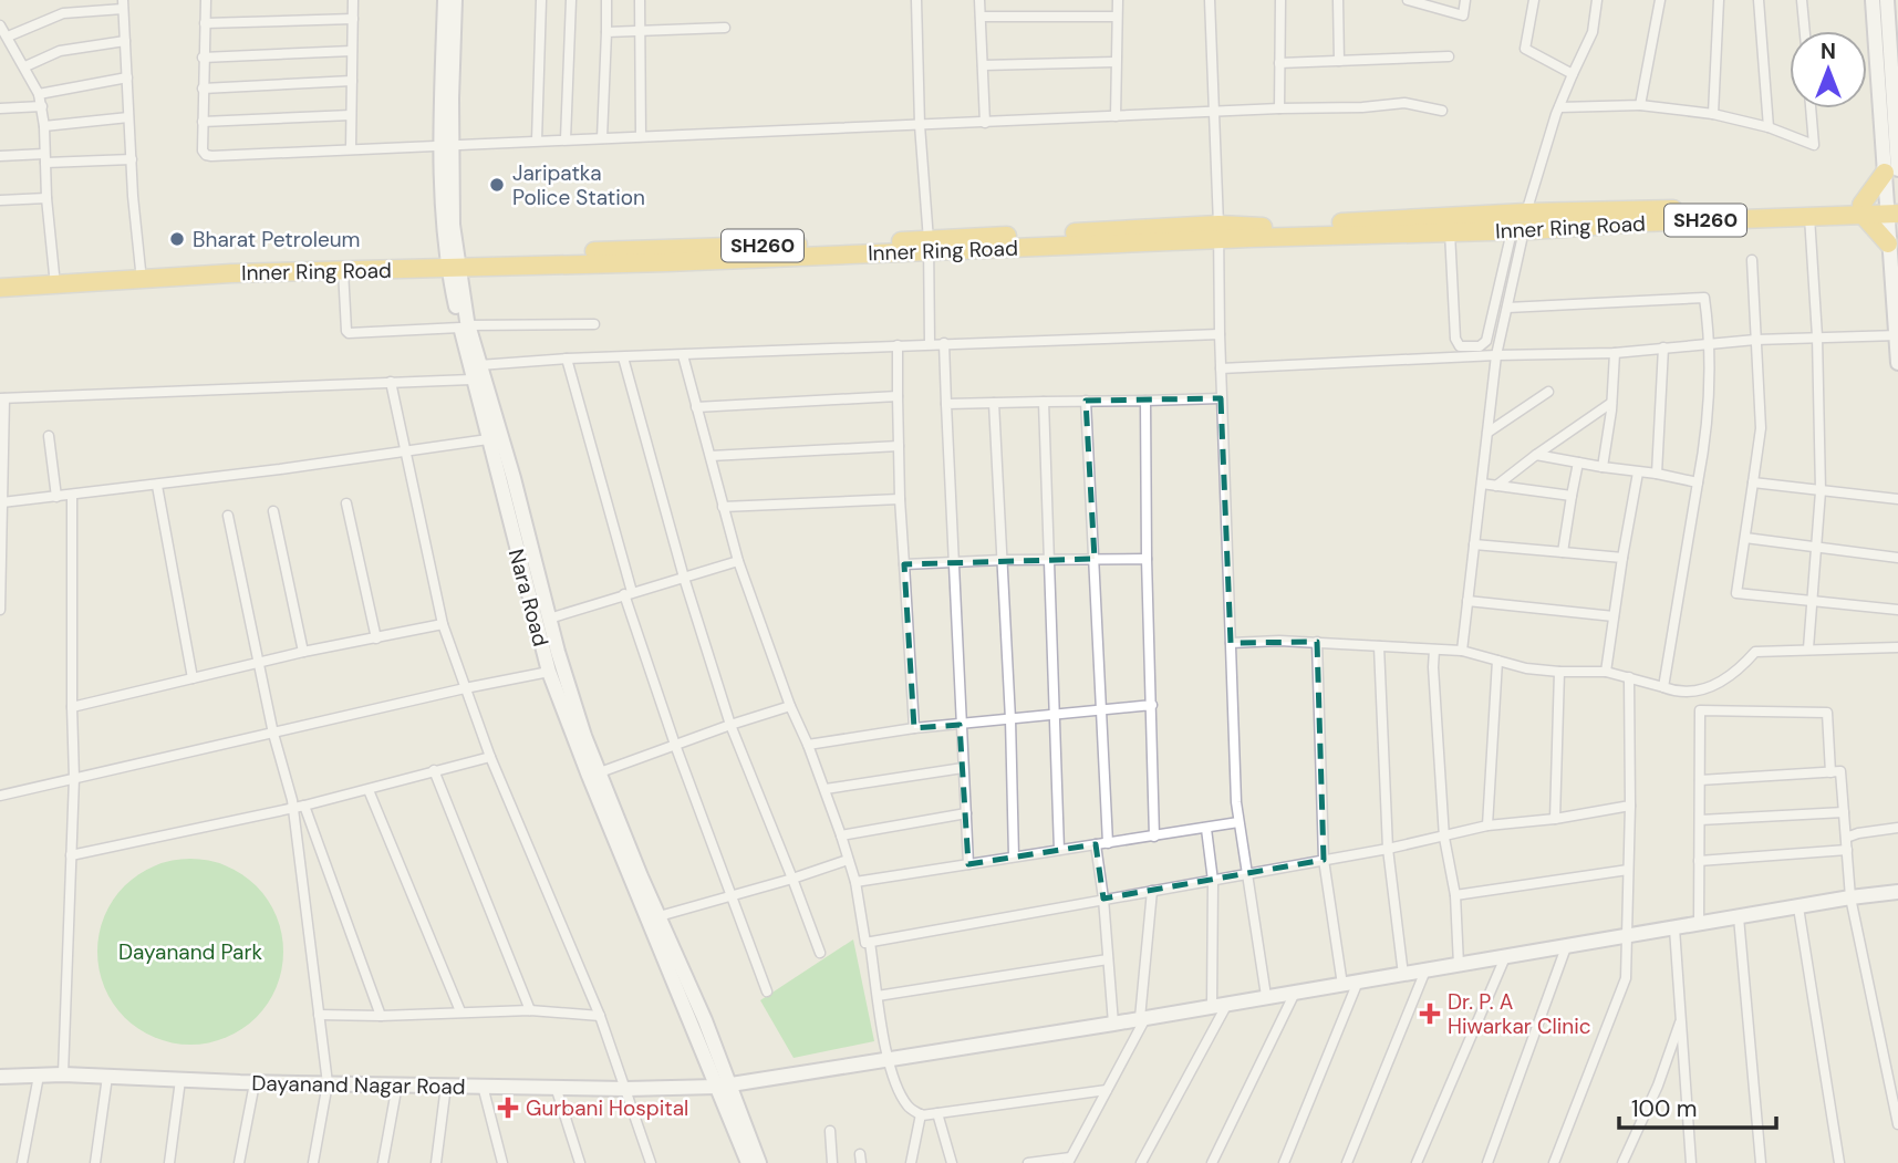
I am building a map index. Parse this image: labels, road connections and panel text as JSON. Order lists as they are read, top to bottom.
{
  "streets": {
    "highway": ["SH260", "Inner Ring Road"],
    "street": ["Nara Road", "Dayanand Nagar Road"]
  },
  "crossings": [
    ["Inner Ring Road", "Nara Road"],
    ["Nara Road", "Dayanand Nagar Road"]
  ],
  "parks": ["Dayanand Park"],
  "places": {
    "other": ["Jaripatka Police Station", "Bharat Petroleum"],
    "health": ["Dr. P. A Hiwarkar Clinic", "Gurbani Hospital"]
  },
  "scale_bar": "100 m",
  "north": "top"
}
